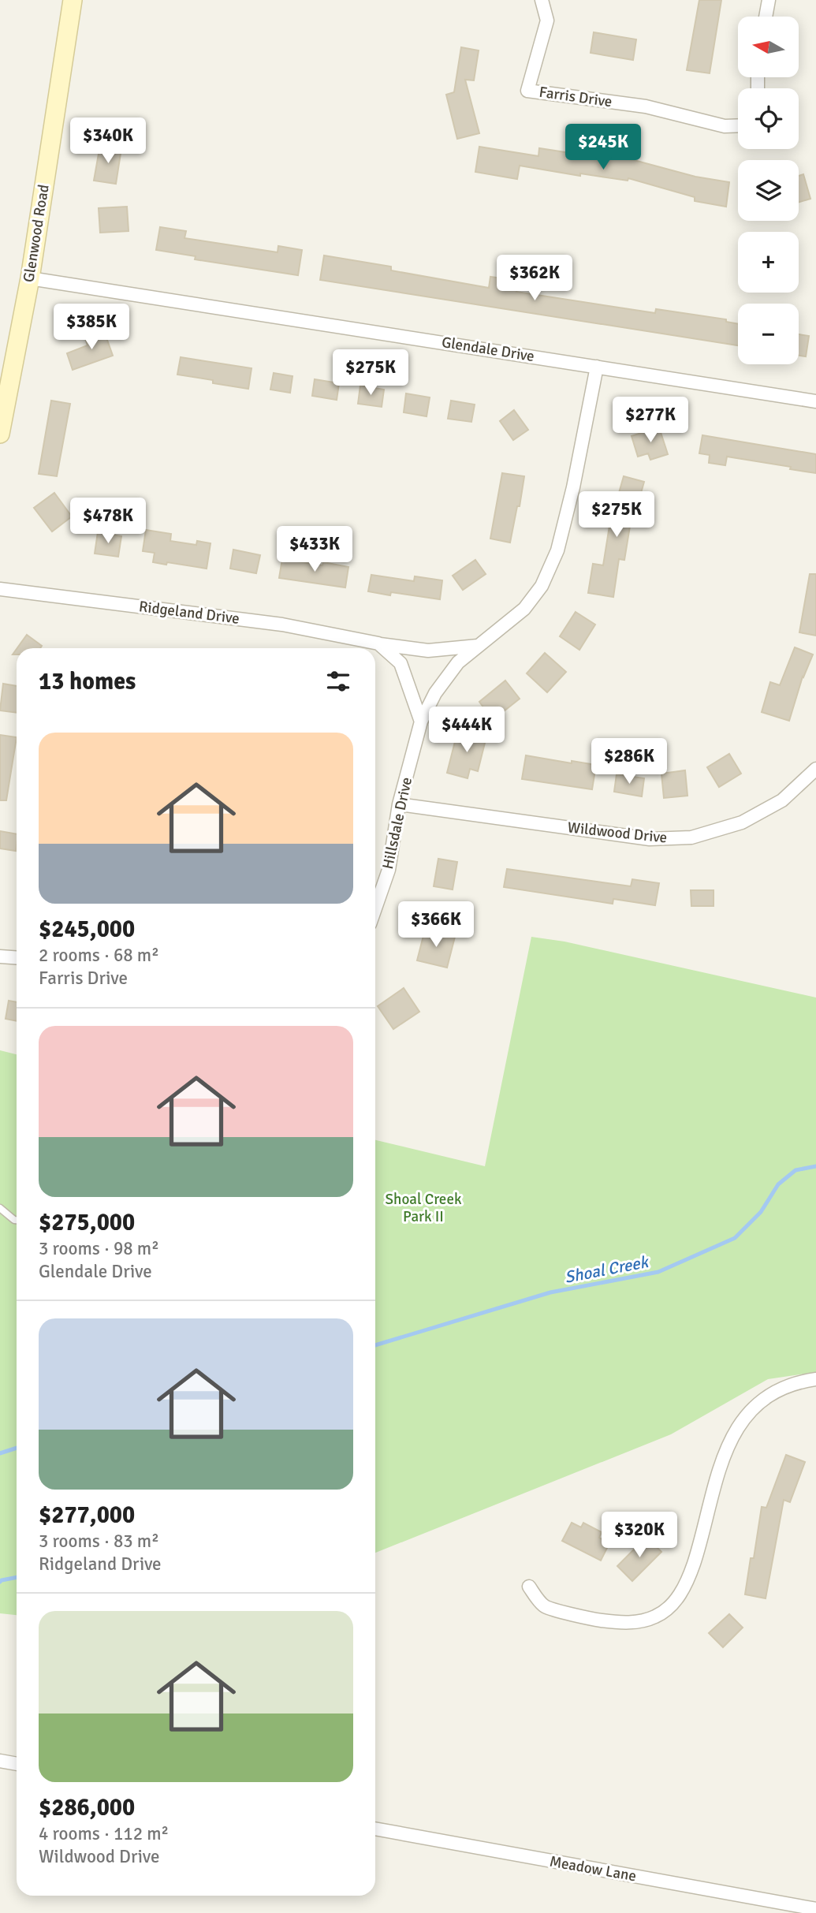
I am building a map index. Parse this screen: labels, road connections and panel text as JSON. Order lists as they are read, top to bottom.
{
  "streets": {
    "main road": ["Glenwood Road"],
    "street": [
      "Farris Drive",
      "Glendale Drive",
      "Ridgeland Drive",
      "Hillsdale Drive",
      "Wildwood Drive",
      "Meadow Lane"
    ]
  },
  "crossings": [
    ["Glenwood Road", "Glendale Drive"],
    ["Hillsdale Drive", "Wildwood Drive"]
  ],
  "water": ["Shoal Creek"],
  "parks": ["Shoal Creek Park II"],
  "north": "left",
  "page": {
    "map_buttons": ["+", "−"],
    "price": [
      "$340K",
      "$245K",
      "$362K",
      "$385K",
      "$275K",
      "$277K",
      "$275K",
      "$478K",
      "$433K",
      "$444K",
      "$286K",
      "$366K",
      "$320K"
    ],
    "heading": "13 homes",
    "list": [
      {
        "name": "$245,000",
        "note": "2 rooms · 68 m² · Farris Drive"
      },
      {
        "name": "$275,000",
        "note": "3 rooms · 98 m² · Glendale Drive"
      },
      {
        "name": "$277,000",
        "note": "3 rooms · 83 m² · Ridgeland Drive"
      },
      {
        "name": "$286,000",
        "note": "4 rooms · 112 m² · Wildwood Drive"
      }
    ]
  }
}
